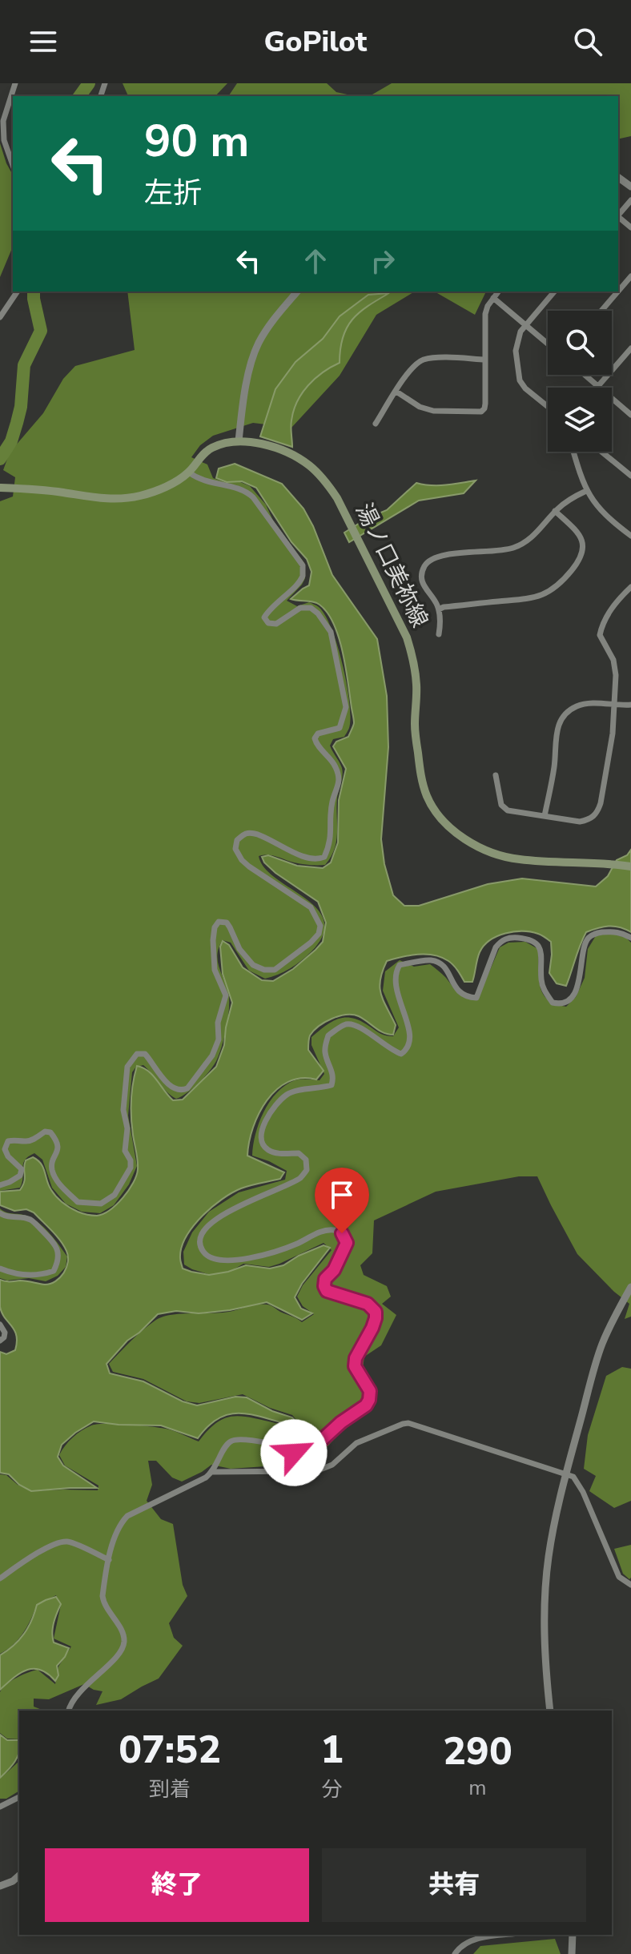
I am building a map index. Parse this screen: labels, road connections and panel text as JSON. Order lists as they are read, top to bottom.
{
  "streets": {
    "main road": ["湯ノ口美祢線"]
  },
  "page": {
    "header": "GoPilot",
    "turn": ["90 m", "左折"],
    "eta": [
      "07:52",
      "到着",
      "1",
      "分",
      "290",
      "m"
    ],
    "buttons": ["終了", "共有"]
  }
}
